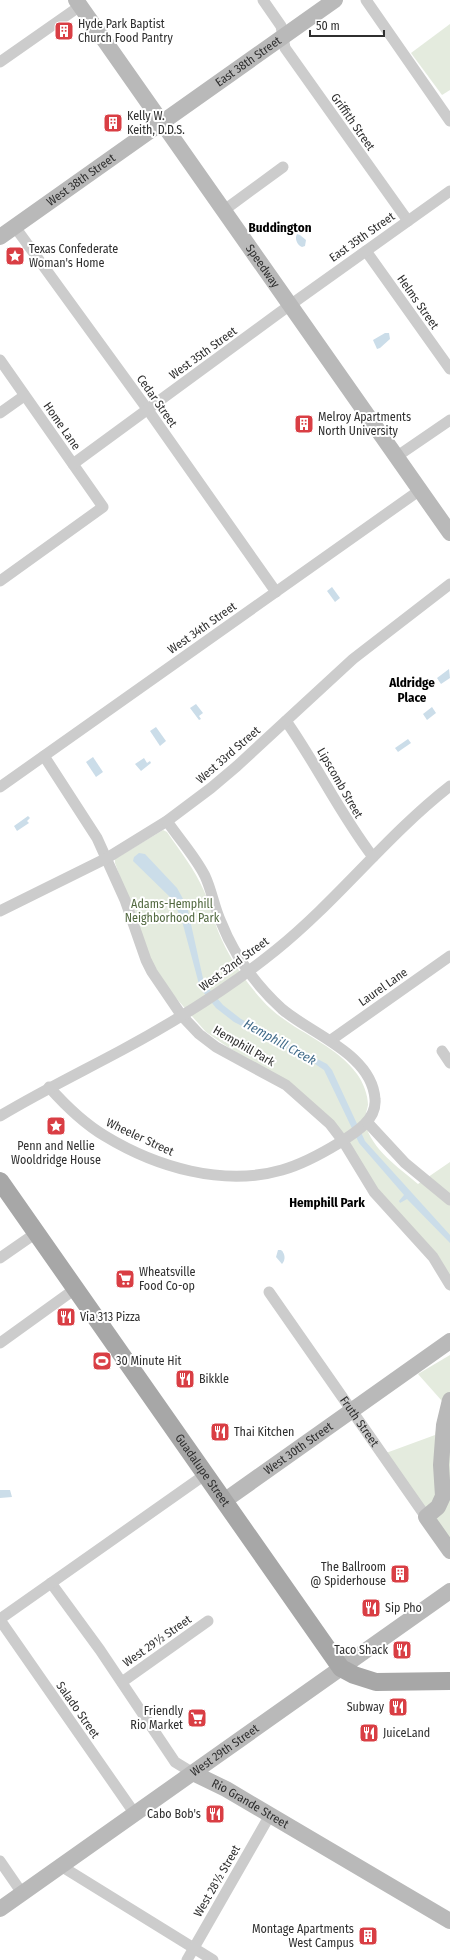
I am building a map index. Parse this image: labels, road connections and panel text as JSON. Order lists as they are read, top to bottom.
{
  "streets": {
    "main road": ["Guadalupe Street"],
    "street": [
      "East 38th Street",
      "Griffith Street",
      "West 38th Street",
      "East 35th Street",
      "Speedway",
      "Helms Street",
      "West 35th Street",
      "Cedar Street",
      "Home Lane",
      "West 34th Street",
      "West 33rd Street",
      "Lipscomb Street",
      "West 32nd Street",
      "Laurel Lane",
      "Hemphill Park",
      "Wheeler Street",
      "Fruth Street",
      "West 30th Street",
      "West 29½ Street",
      "Salado Street",
      "West 29th Street",
      "Rio Grande Street",
      "West 28½ Street"
    ]
  },
  "crossings": [
    ["East 38th Street", "Griffith Street"],
    ["East 38th Street", "West 38th Street"],
    ["East 38th Street", "Speedway"],
    ["Griffith Street", "East 35th Street"],
    ["West 38th Street", "Speedway"],
    ["West 38th Street", "Cedar Street"],
    ["East 35th Street", "Speedway"],
    ["East 35th Street", "Helms Street"],
    ["East 35th Street", "West 35th Street"],
    ["Speedway", "West 35th Street"],
    ["Speedway", "West 34th Street"],
    ["West 35th Street", "Cedar Street"],
    ["West 35th Street", "Home Lane"],
    ["Cedar Street", "West 34th Street"],
    ["West 34th Street", "Hemphill Park"],
    ["West 33rd Street", "Lipscomb Street"],
    ["West 33rd Street", "Hemphill Park"],
    ["Lipscomb Street", "West 32nd Street"],
    ["West 32nd Street", "Hemphill Park"],
    ["West 32nd Street", "Wheeler Street"],
    ["Hemphill Park", "Wheeler Street"],
    ["Fruth Street", "West 30th Street"],
    ["West 30th Street", "Guadalupe Street"],
    ["Guadalupe Street", "West 29th Street"],
    ["West 29½ Street", "Rio Grande Street"],
    ["Salado Street", "West 29th Street"],
    ["West 29th Street", "Rio Grande Street"],
    ["Rio Grande Street", "West 28½ Street"]
  ],
  "districts": ["Buddington", "Aldridge Place", "Hemphill Park"],
  "water": ["Hemphill Creek"],
  "parks": ["Adams-Hemphill Neighborhood Park"],
  "places": {
    "building": [
      "Hyde Park Baptist Church Food Pantry",
      "Kelly W. Keith, D.D.S.",
      "Melroy Apartments North University",
      "The Ballroom @ Spiderhouse",
      "Montage Apartments West Campus"
    ],
    "place": ["Texas Confederate Woman's Home", "Penn and Nellie Wooldridge House"],
    "supermarket": ["Wheatsville Food Co-op", "Friendly Rio Market"],
    "restaurant": [
      "Via 313 Pizza",
      "Bikkle",
      "Thai Kitchen",
      "Sip Pho",
      "Taco Shack",
      "Subway",
      "JuiceLand",
      "Cabo Bob's"
    ],
    "sports": ["30 Minute Hit"]
  },
  "scale_bar": "50 m"
}
